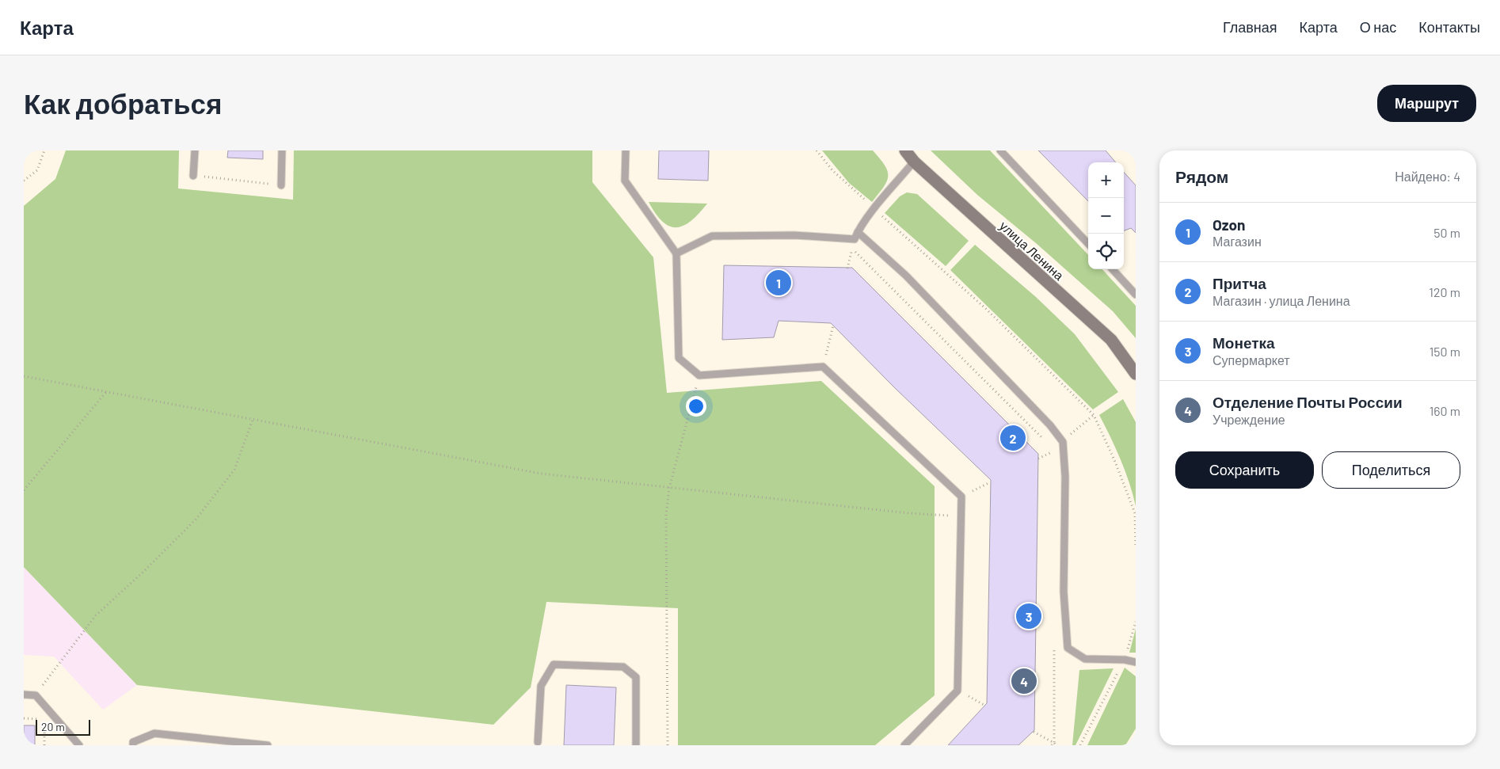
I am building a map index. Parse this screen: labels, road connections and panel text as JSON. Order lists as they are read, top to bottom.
{
  "streets": {
    "main road": ["улица Ленина"]
  },
  "scale_bar": "20 m",
  "page": {
    "header": "Карта",
    "nav": [
      "Главная",
      "Карта",
      "О нас",
      "Контакты"
    ],
    "buttons": [
      "Маршрут",
      ["Сохранить", "Поделиться"]
    ],
    "title": "Как добраться",
    "heading": ["Рядом", "Найдено: 4"],
    "map_buttons": ["+", "−"],
    "list": [
      {
        "mark": "1",
        "name": "Ozon",
        "note": "Магазин",
        "value": "50 m"
      },
      {
        "mark": "2",
        "name": "Притча",
        "note": "Магазин · улица Ленина",
        "value": "120 m"
      },
      {
        "mark": "3",
        "name": "Монетка",
        "note": "Супермаркет",
        "value": "150 m"
      },
      {
        "mark": "4",
        "name": "Отделение Почты России",
        "note": "Учреждение",
        "value": "160 m"
      }
    ],
    "pins": [
      "1",
      "2",
      "3",
      "4"
    ],
    "scale": "20 m"
  }
}
